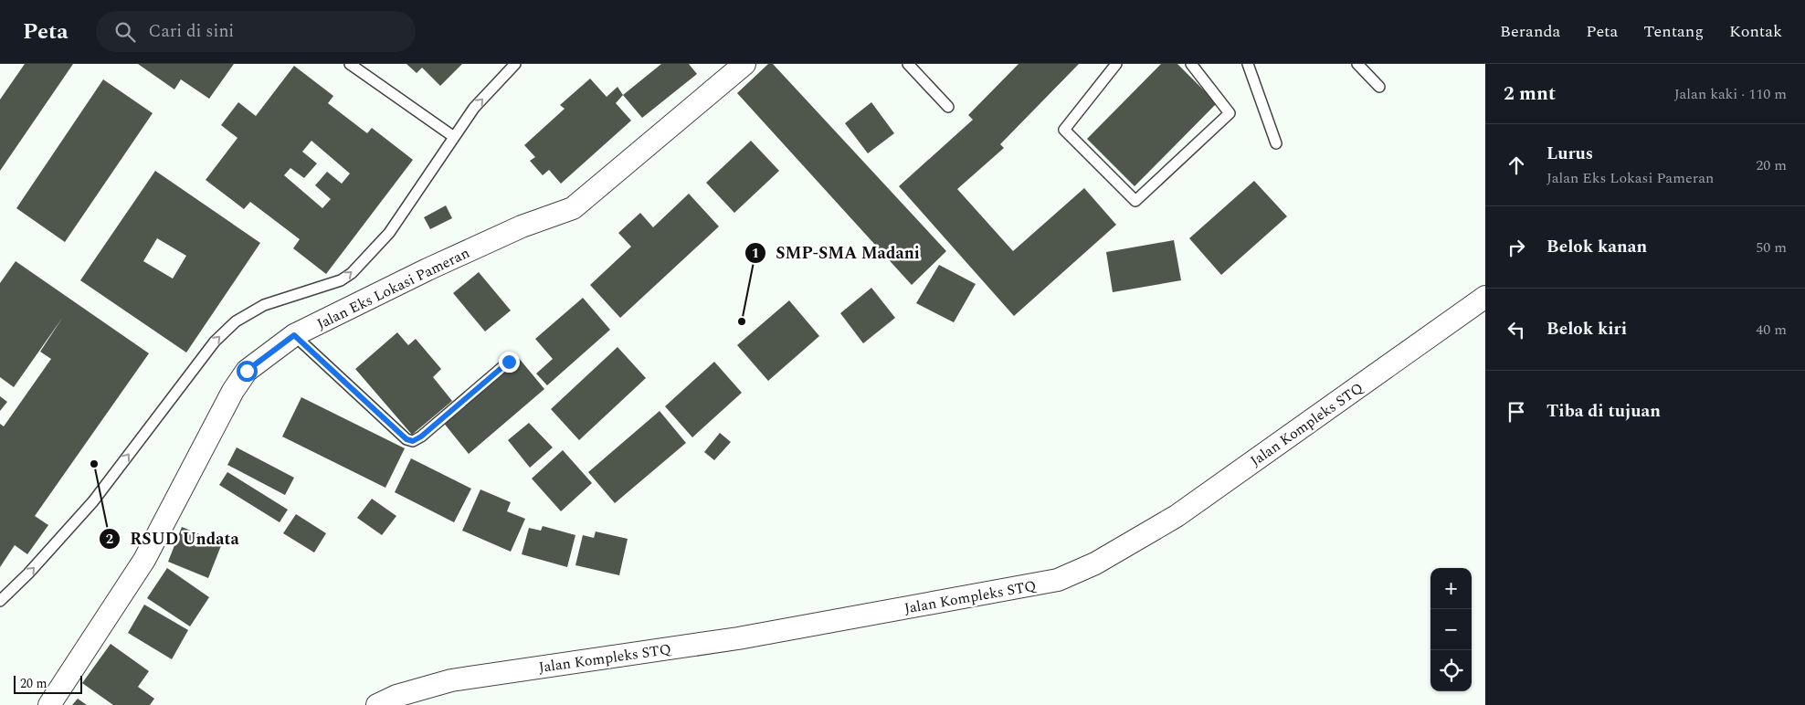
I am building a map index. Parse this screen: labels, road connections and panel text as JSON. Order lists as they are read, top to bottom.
{
  "streets": {
    "street": ["Jalan Eks Lokasi Pameran", "Jalan Kompleks STQ"]
  },
  "places": ["SMP-SMA Madani", "RSUD Undata"],
  "scale_bar": "20 m",
  "page": {
    "header": "Peta",
    "search": "Cari di sini",
    "nav": [
      "Beranda",
      "Peta",
      "Tentang",
      "Kontak"
    ],
    "heading": ["2 mnt", "Jalan kaki · 110 m"],
    "list": [
      ["Lurus", "Jalan Eks Lokasi Pameran", "20 m"],
      ["Belok kanan", "50 m"],
      ["Belok kiri", "40 m"],
      "Tiba di tujuan"
    ],
    "map_buttons": ["+", "−"],
    "scale": "20 m"
  }
}
